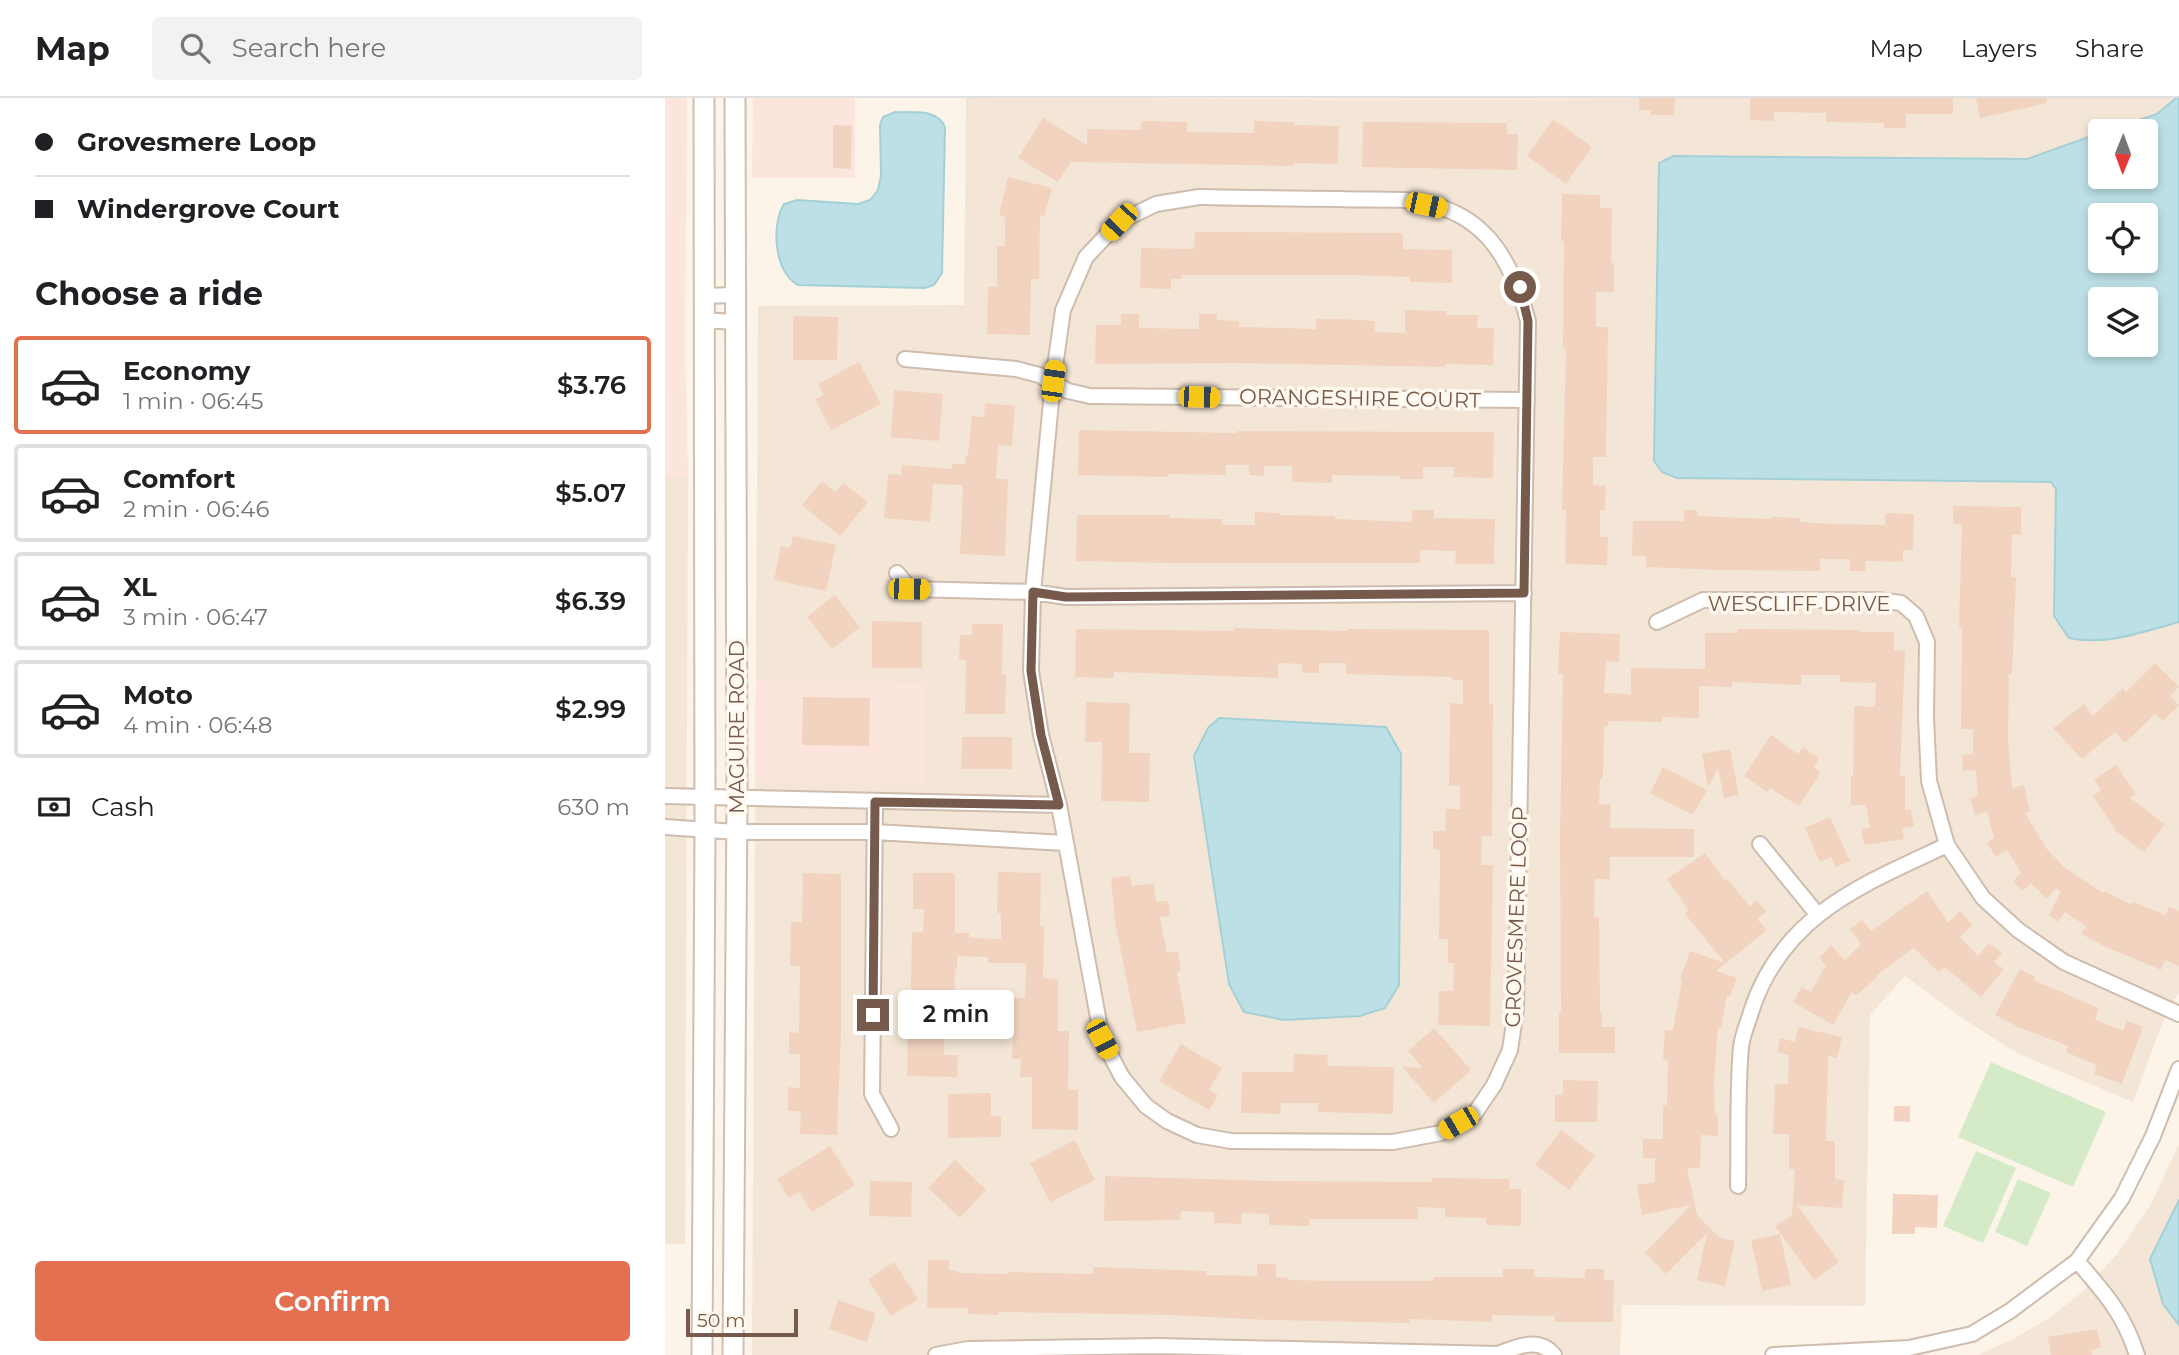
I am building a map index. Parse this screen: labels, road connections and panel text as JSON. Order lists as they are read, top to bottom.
{
  "streets": {
    "main road": ["MAGUIRE ROAD"],
    "street": ["ORANGESHIRE COURT", "WESCLIFF DRIVE", "GROVESMERE LOOP"]
  },
  "crossings": [
    ["ORANGESHIRE COURT", "GROVESMERE LOOP"]
  ],
  "scale_bar": "50 m",
  "north": "bottom",
  "page": {
    "header": "Map",
    "search": "Search here",
    "nav": ["Map", "Layers", "Share"],
    "banner": ["Grovesmere Loop", "Windergrove Court"],
    "heading": "Choose a ride",
    "list": [
      {
        "name": "Economy",
        "note": "1 min · 06:45",
        "value": "$3.76"
      },
      {
        "name": "Comfort",
        "note": "2 min · 06:46",
        "value": "$5.07"
      },
      {
        "name": "XL",
        "note": "3 min · 06:47",
        "value": "$6.39"
      },
      {
        "name": "Moto",
        "note": "4 min · 06:48",
        "value": "$2.99"
      }
    ],
    "pay": ["Cash", "630 m"],
    "bubble": "2 min",
    "buttons": "Confirm",
    "scale": "50 m"
  }
}
